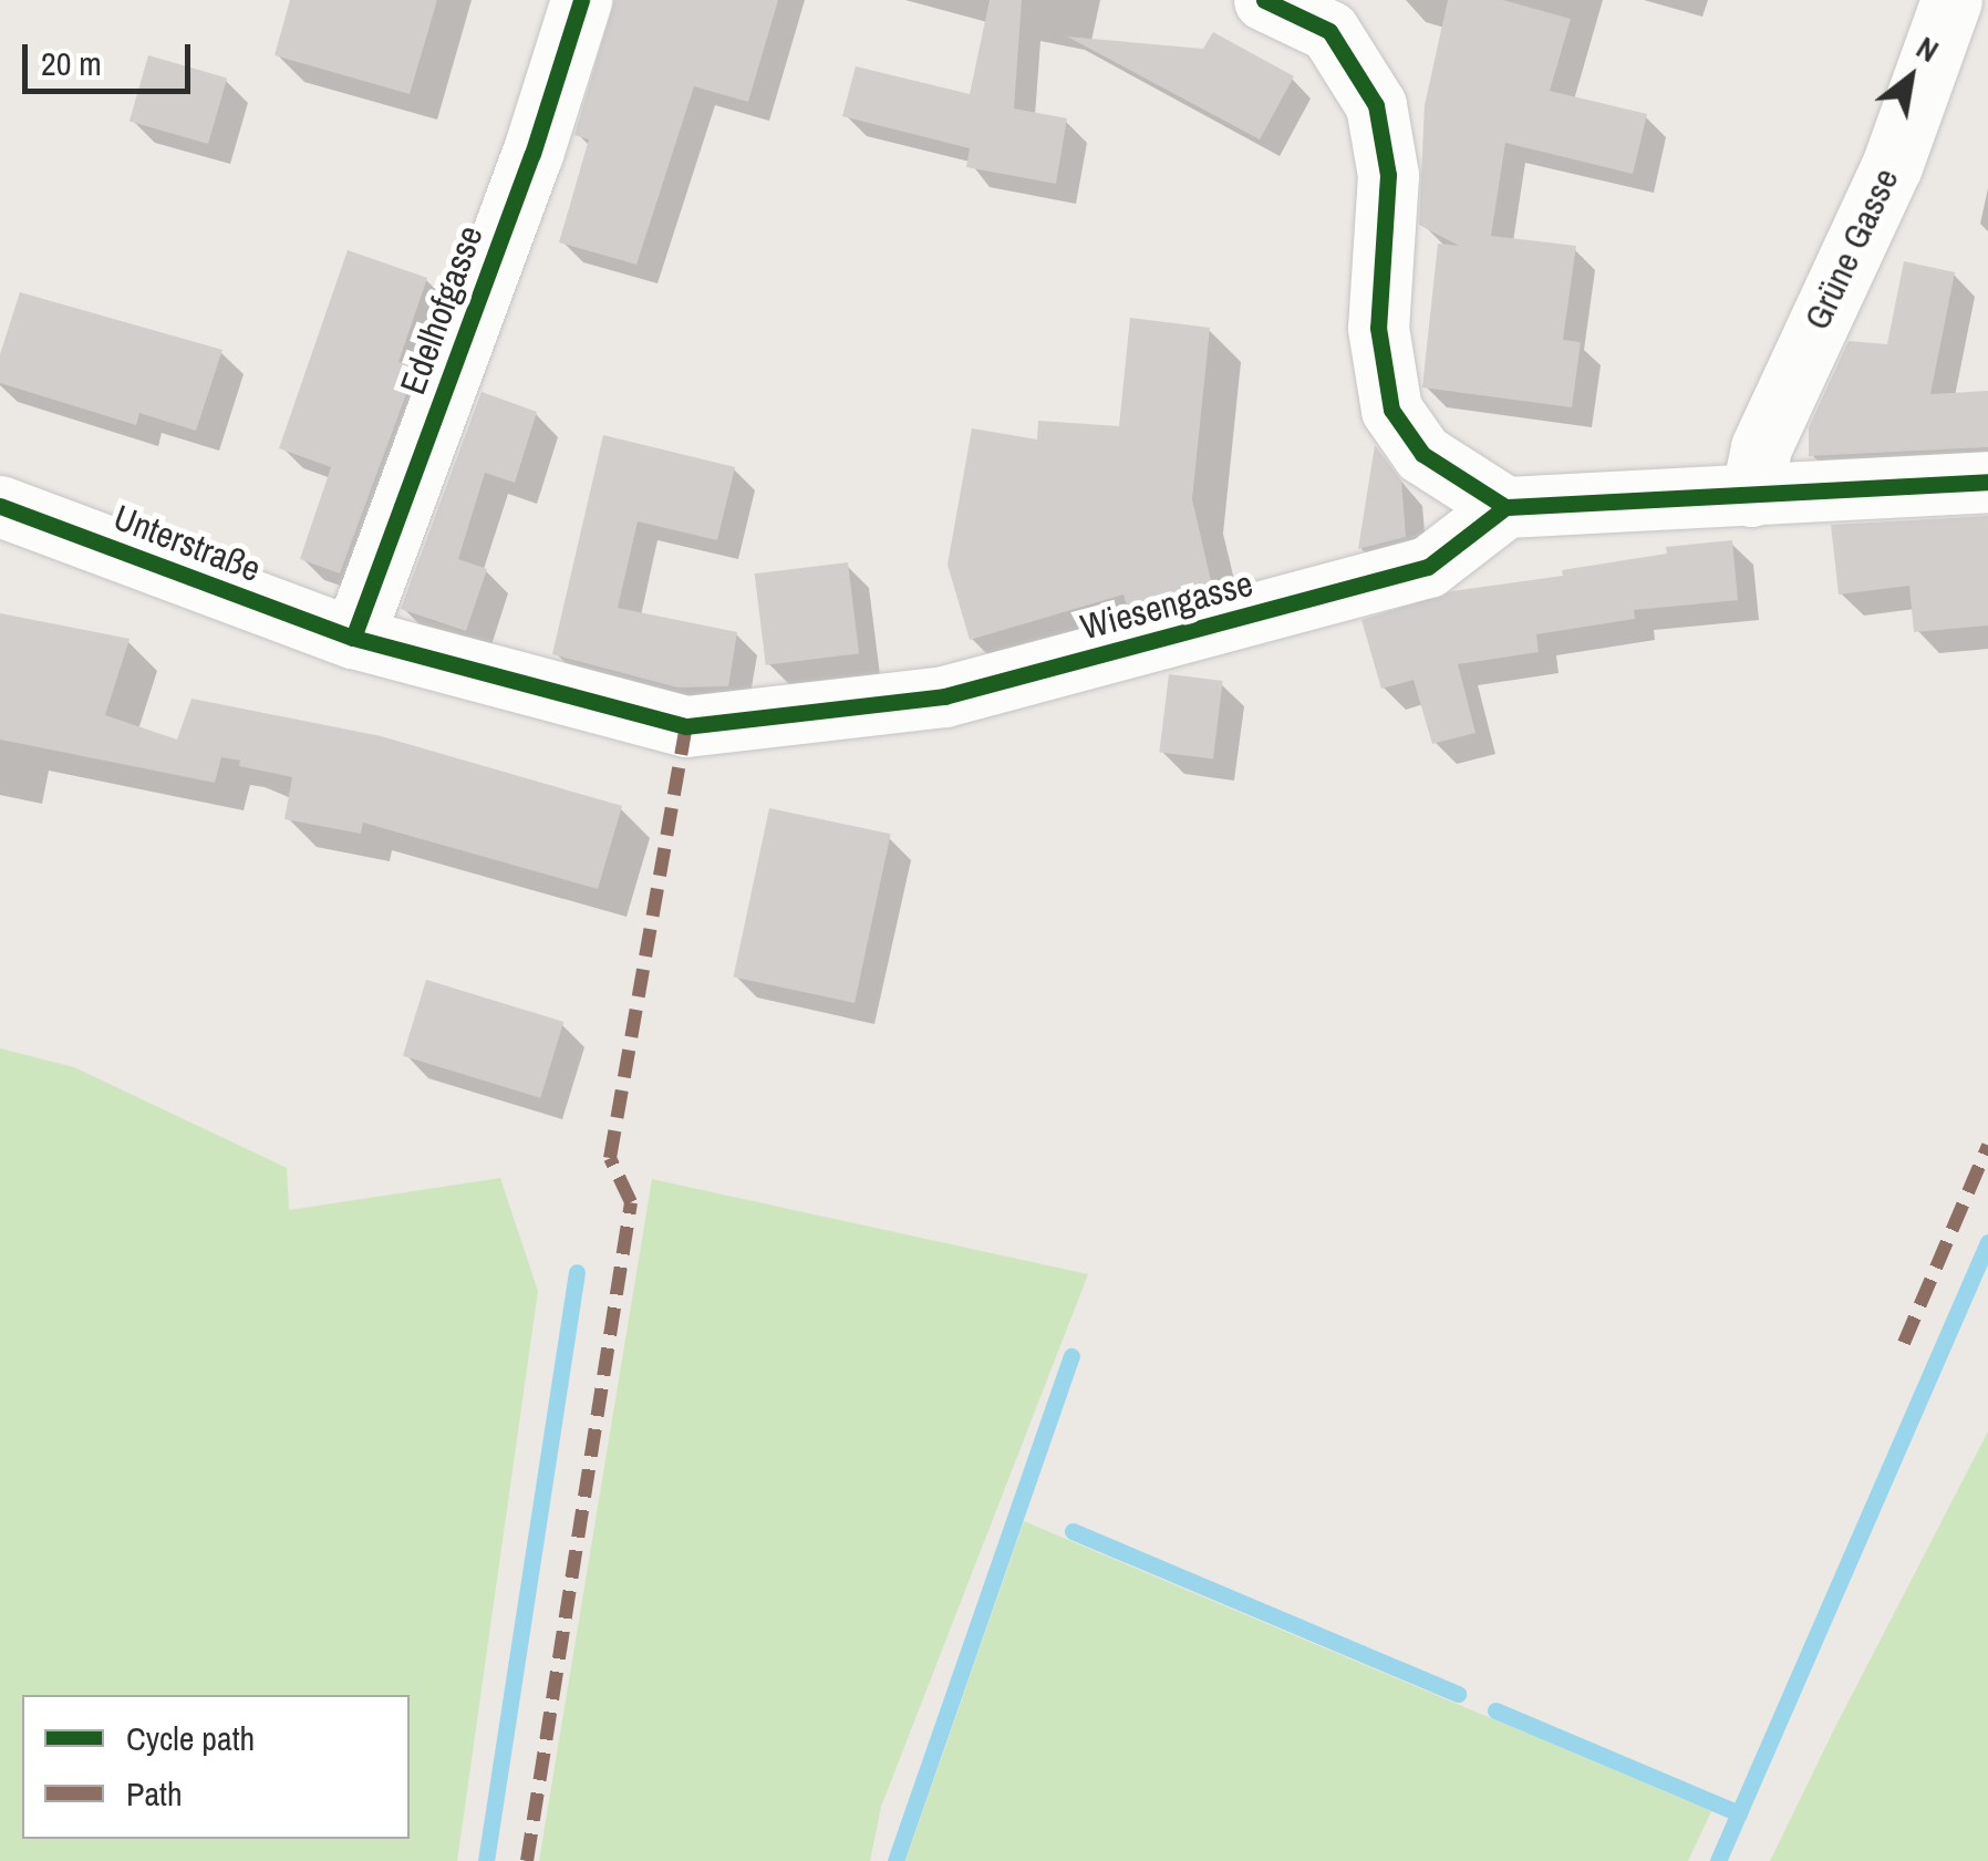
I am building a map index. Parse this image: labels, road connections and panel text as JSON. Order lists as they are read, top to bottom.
{
  "streets": {
    "street": [
      "Grüne Gasse",
      "Edelhofgasse",
      "Unterstraße",
      "Wiesengasse"
    ]
  },
  "crossings": [
    ["Edelhofgasse", "Unterstraße"],
    ["Edelhofgasse", "Wiesengasse"],
    ["Unterstraße", "Wiesengasse"]
  ],
  "legend": ["Cycle path", "Path"],
  "scale_bar": "20 m",
  "north": "top right"
}
